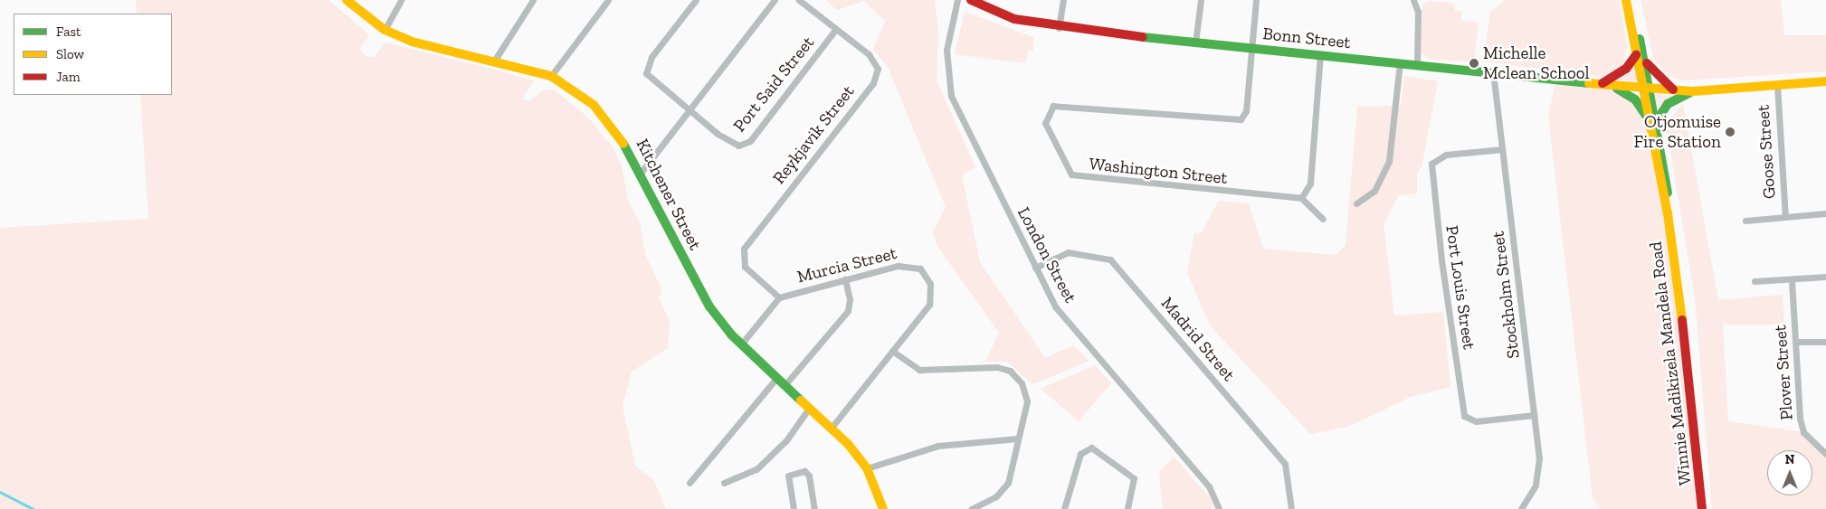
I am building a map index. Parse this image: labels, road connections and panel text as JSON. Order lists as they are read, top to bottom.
{
  "streets": {
    "street": [
      "Bonn Street",
      "Port Said Street",
      "Reykjavik Street",
      "Goose Street",
      "Washington Street",
      "Kitchener Street",
      "London Street",
      "Murcia Street",
      "Port Louis Street",
      "Stockholm Street",
      "Madrid Street",
      "Winnie Madikizela Mandela Road",
      "Plover Street"
    ]
  },
  "crossings": [
    ["Bonn Street", "Washington Street"],
    ["Bonn Street", "Stockholm Street"],
    ["Bonn Street", "Winnie Madikizela Mandela Road"],
    ["Port Said Street", "Reykjavik Street"],
    ["Reykjavik Street", "Murcia Street"],
    ["Kitchener Street", "Murcia Street"],
    ["London Street", "Madrid Street"],
    ["Port Louis Street", "Stockholm Street"]
  ],
  "places": ["Michelle Mclean School", "Otjomuise Fire Station"],
  "legend": ["Fast", "Slow", "Jam"],
  "north": "top"
}
